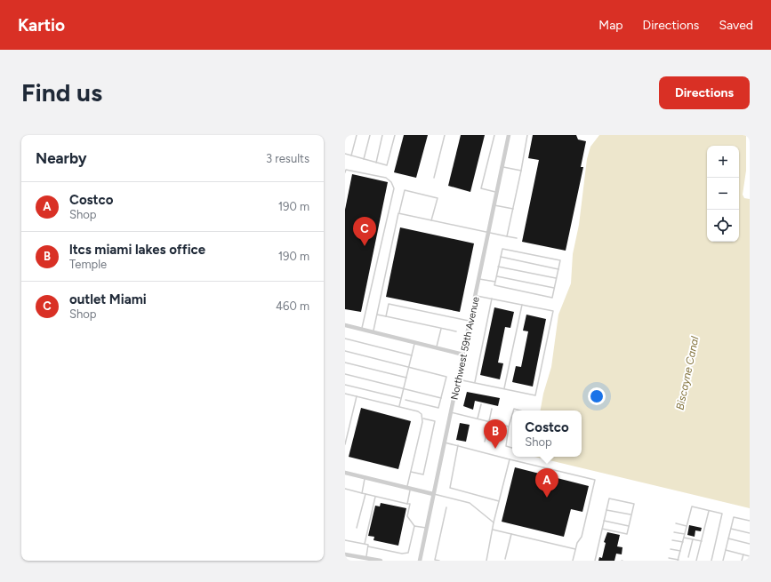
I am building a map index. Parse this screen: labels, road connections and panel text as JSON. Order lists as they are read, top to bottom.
{
  "streets": {
    "street": ["Northwest 59th Avenue"]
  },
  "water": ["Biscayne Canal"],
  "page": {
    "header": "Kartio",
    "nav": ["Map", "Directions", "Saved"],
    "buttons": "Directions",
    "title": "Find us",
    "heading": ["Nearby", "3 results"],
    "map_buttons": ["+", "−"],
    "list": [
      {
        "mark": "A",
        "name": "Costco",
        "note": "Shop",
        "value": "190 m"
      },
      {
        "mark": "B",
        "name": "ltcs miami lakes office",
        "note": "Temple",
        "value": "190 m"
      },
      {
        "mark": "C",
        "name": "outlet Miami",
        "note": "Shop",
        "value": "460 m"
      }
    ],
    "pins": ["C", "B", "A"],
    "popup": ["Costco", "Shop"]
  }
}
